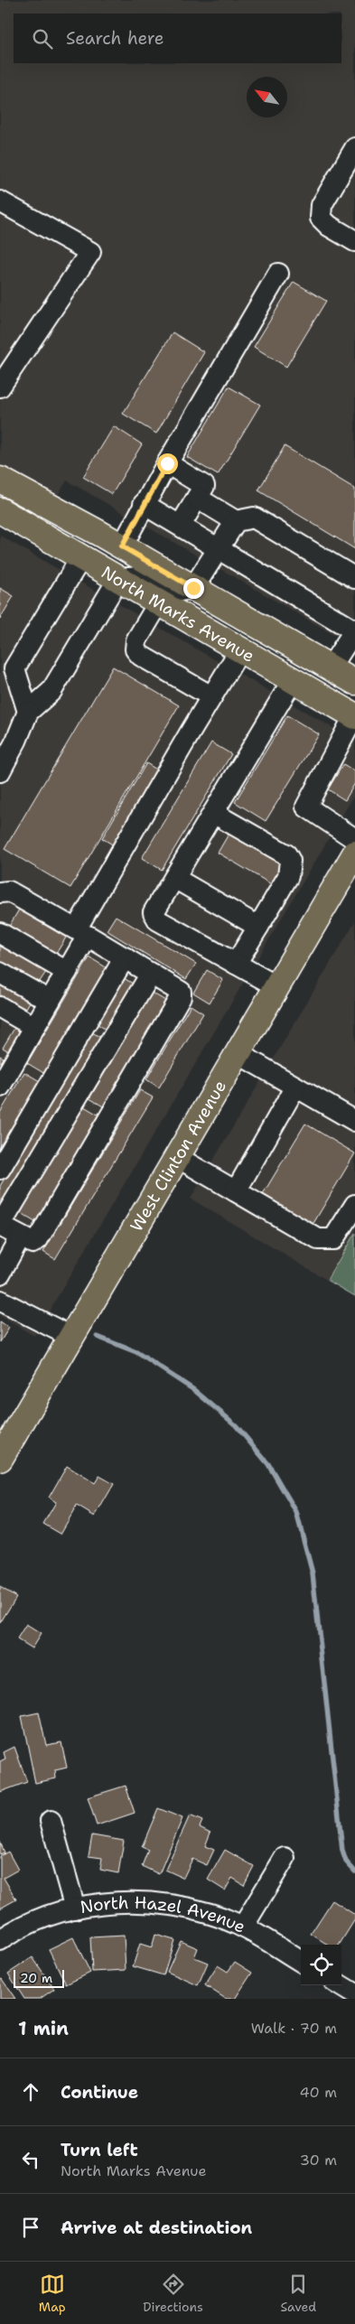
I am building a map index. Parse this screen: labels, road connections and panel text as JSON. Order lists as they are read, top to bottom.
{
  "streets": {
    "main road": ["North Marks Avenue", "West Clinton Avenue"],
    "street": ["North Hazel Avenue"]
  },
  "scale_bar": "20 m",
  "north": "top left",
  "page": {
    "search": "Search here",
    "scale": "20 m",
    "heading": ["1 min", "Walk · 70 m"],
    "list": [
      ["Continue", "40 m"],
      ["Turn left", "North Marks Avenue", "30 m"],
      "Arrive at destination"
    ],
    "nav": ["Map", "Directions", "Saved"]
  }
}
